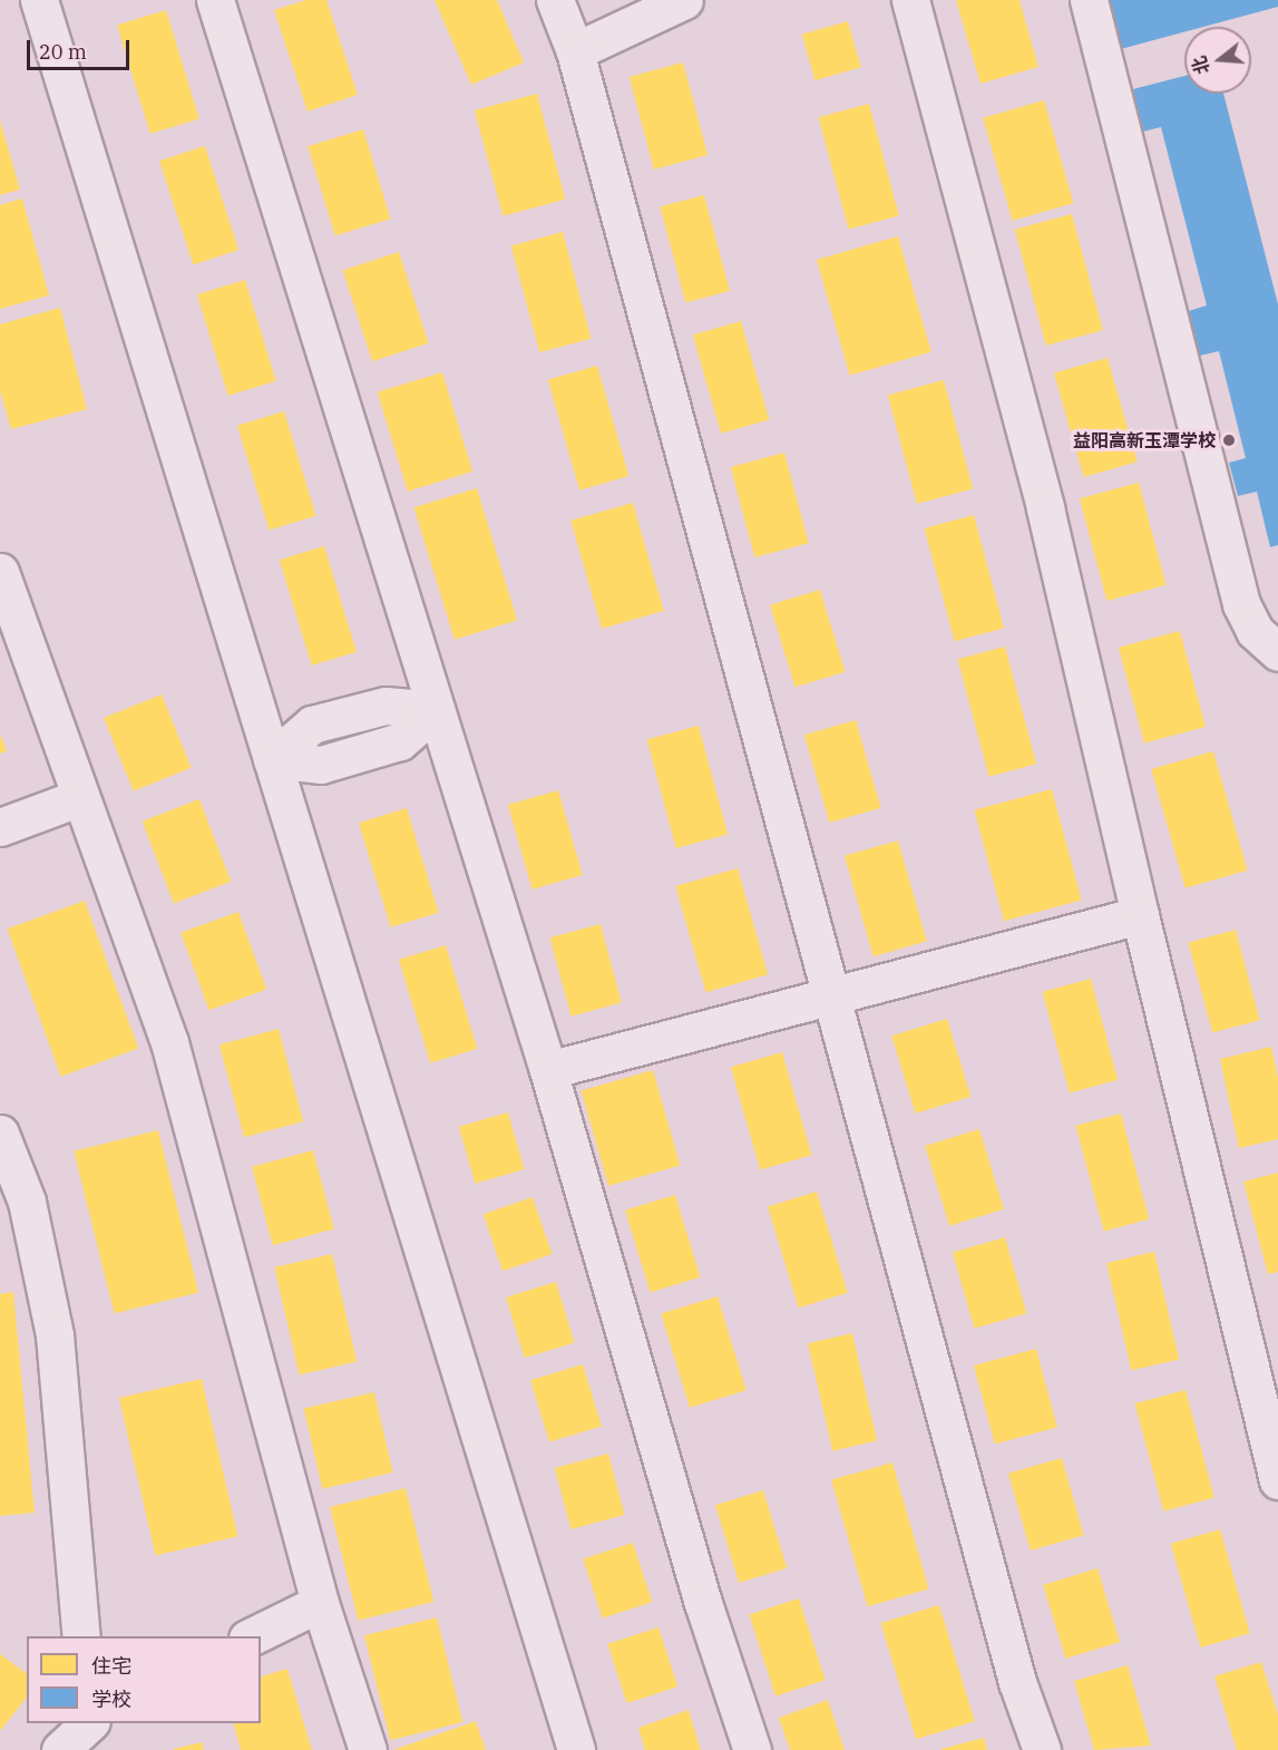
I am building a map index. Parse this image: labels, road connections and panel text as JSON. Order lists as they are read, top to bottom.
{
  "places": ["益阳高新玉潭学校"],
  "legend": ["住宅", "学校"],
  "scale_bar": "20 m",
  "north": "left"
}
